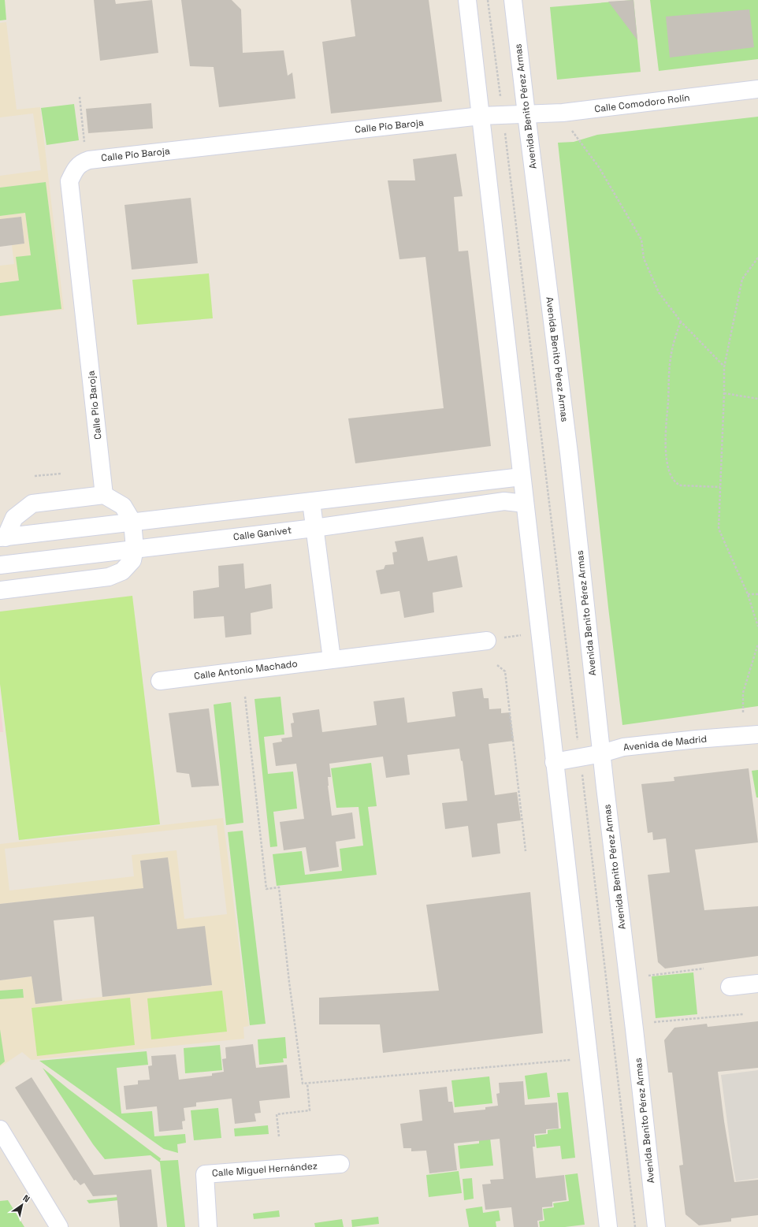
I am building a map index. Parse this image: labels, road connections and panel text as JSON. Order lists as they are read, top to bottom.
{
  "streets": {
    "street": [
      "Calle Comodoro Rolín",
      "Avenida Benito Pérez Armas",
      "Calle Pío Baroja",
      "Calle Ganivet",
      "Calle Antonio Machado",
      "Avenida de Madrid",
      "Calle Miguel Hernández"
    ]
  },
  "crossings": [
    ["Calle Comodoro Rolín", "Avenida Benito Pérez Armas"],
    ["Calle Comodoro Rolín", "Calle Pío Baroja"],
    ["Avenida Benito Pérez Armas", "Calle Pío Baroja"],
    ["Avenida Benito Pérez Armas", "Avenida de Madrid"]
  ],
  "north": "top right"
}
